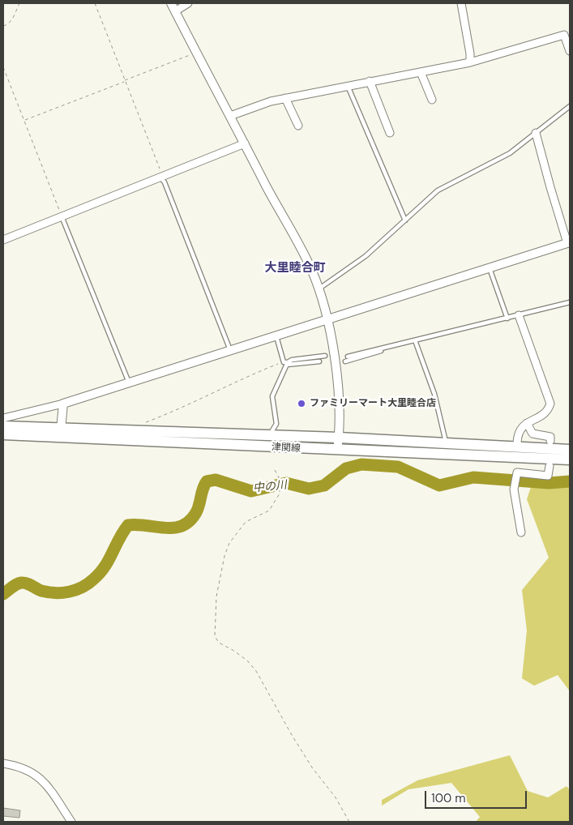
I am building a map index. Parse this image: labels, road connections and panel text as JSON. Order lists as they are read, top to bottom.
{
  "streets": {
    "main road": ["津関線"]
  },
  "districts": ["大里睦合町"],
  "water": ["中の川"],
  "places": ["ファミリーマート大里睦合店"],
  "scale_bar": "100 m"
}
